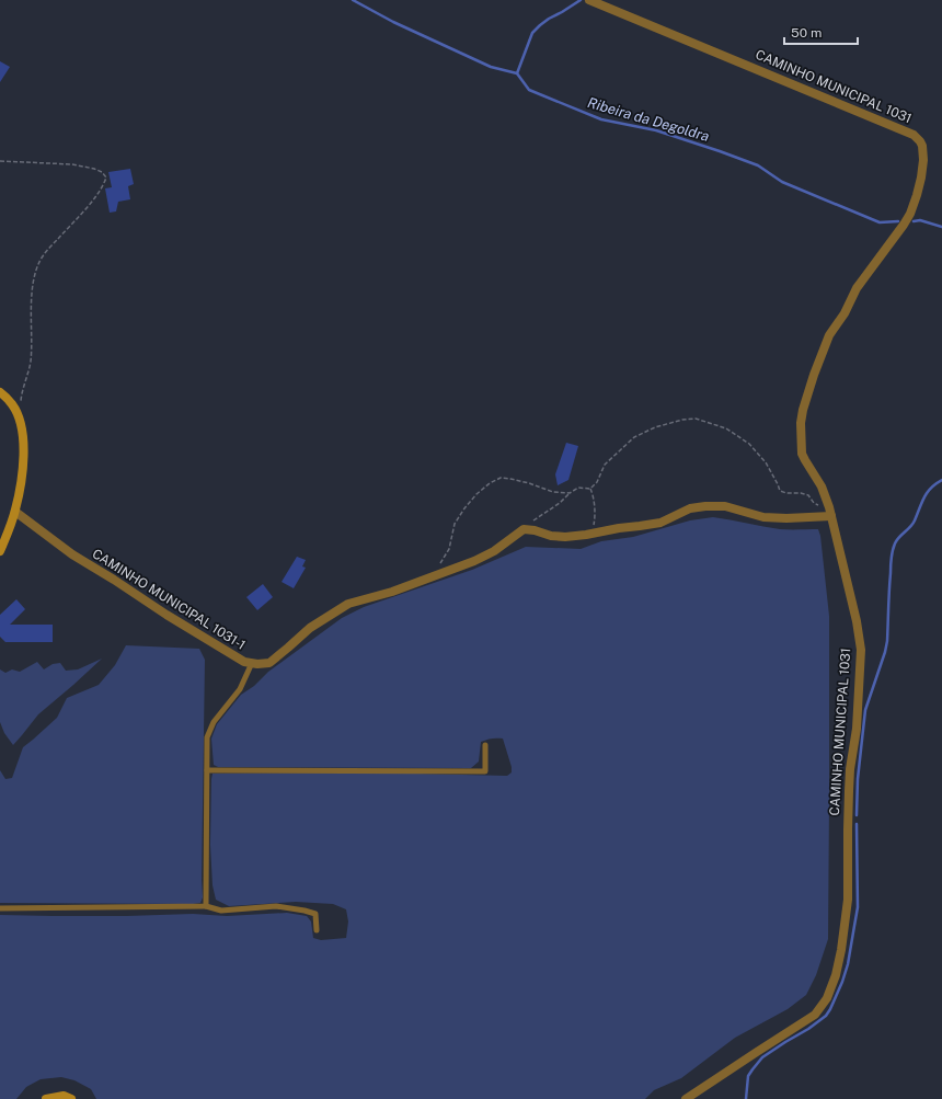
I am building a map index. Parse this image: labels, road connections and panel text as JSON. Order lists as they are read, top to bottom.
{
  "streets": {
    "street": ["CAMINHO MUNICIPAL 1031", "CAMINHO MUNICIPAL 1031-1"]
  },
  "water": ["Ribeira da Degoldra"],
  "scale_bar": "50 m"
}
